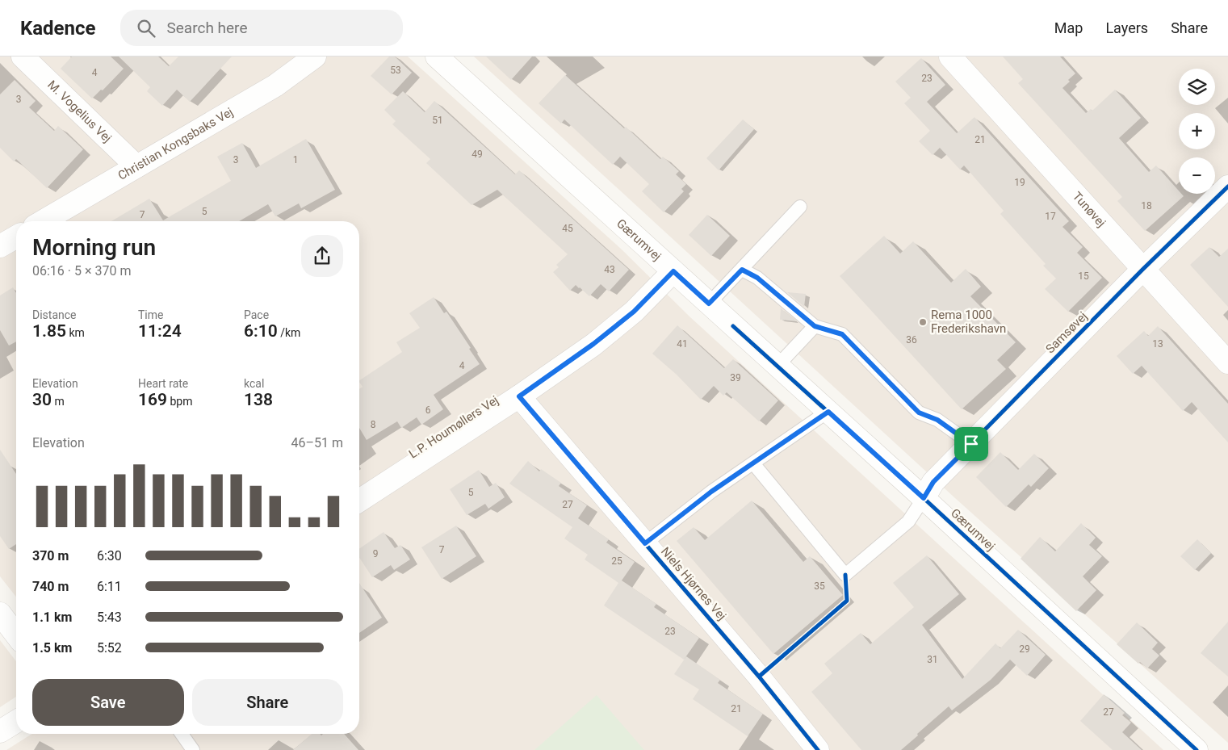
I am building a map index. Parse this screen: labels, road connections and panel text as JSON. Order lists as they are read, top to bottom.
{
  "streets": {
    "street": [
      "M. Vogelius Vej",
      "Christian Kongsbaks Vej",
      "Tunøvej",
      "Gærumvej",
      "Samsøvej",
      "L.P. Houmøllers Vej",
      "Niels Hjørnes Vej"
    ]
  },
  "crossings": [
    ["M. Vogelius Vej", "Christian Kongsbaks Vej"],
    ["Tunøvej", "Samsøvej"],
    ["Gærumvej", "Samsøvej"],
    ["Gærumvej", "L.P. Houmøllers Vej"],
    ["L.P. Houmøllers Vej", "Niels Hjørnes Vej"]
  ],
  "places": ["Rema 1000 Frederikshavn"],
  "house_numbers": [
    "53",
    "4",
    "23",
    "3",
    "51",
    "21",
    "49",
    "3",
    "1",
    "19",
    "18",
    "5",
    "7",
    "17",
    "45",
    "43",
    "15",
    "36",
    "41",
    "13",
    "4",
    "39",
    "6",
    "8",
    "5",
    "27",
    "7",
    "9",
    "25",
    "35",
    "23",
    "29",
    "31",
    "21",
    "27"
  ],
  "page": {
    "header": "Kadence",
    "search": "Search here",
    "nav": ["Map", "Layers", "Share"],
    "map_buttons": ["+", "−"],
    "heading": ["Morning run", "06:16 · 5 × 370 m"],
    "stats": [
      ["Distance", "1.85 km"],
      ["Time", "11:24"],
      ["Pace", "6:10 /km"],
      ["Elevation", "30 m"],
      ["Heart rate", "169 bpm"],
      ["kcal", "138"]
    ],
    "chart": ["Elevation", "46–51 m"],
    "list": [
      {
        "name": "370 m",
        "note": "6:30"
      },
      {
        "name": "740 m",
        "note": "6:11"
      },
      {
        "name": "1.1 km",
        "note": "5:43"
      },
      {
        "name": "1.5 km",
        "note": "5:52"
      }
    ],
    "buttons": ["Save", "Share"]
  }
}
